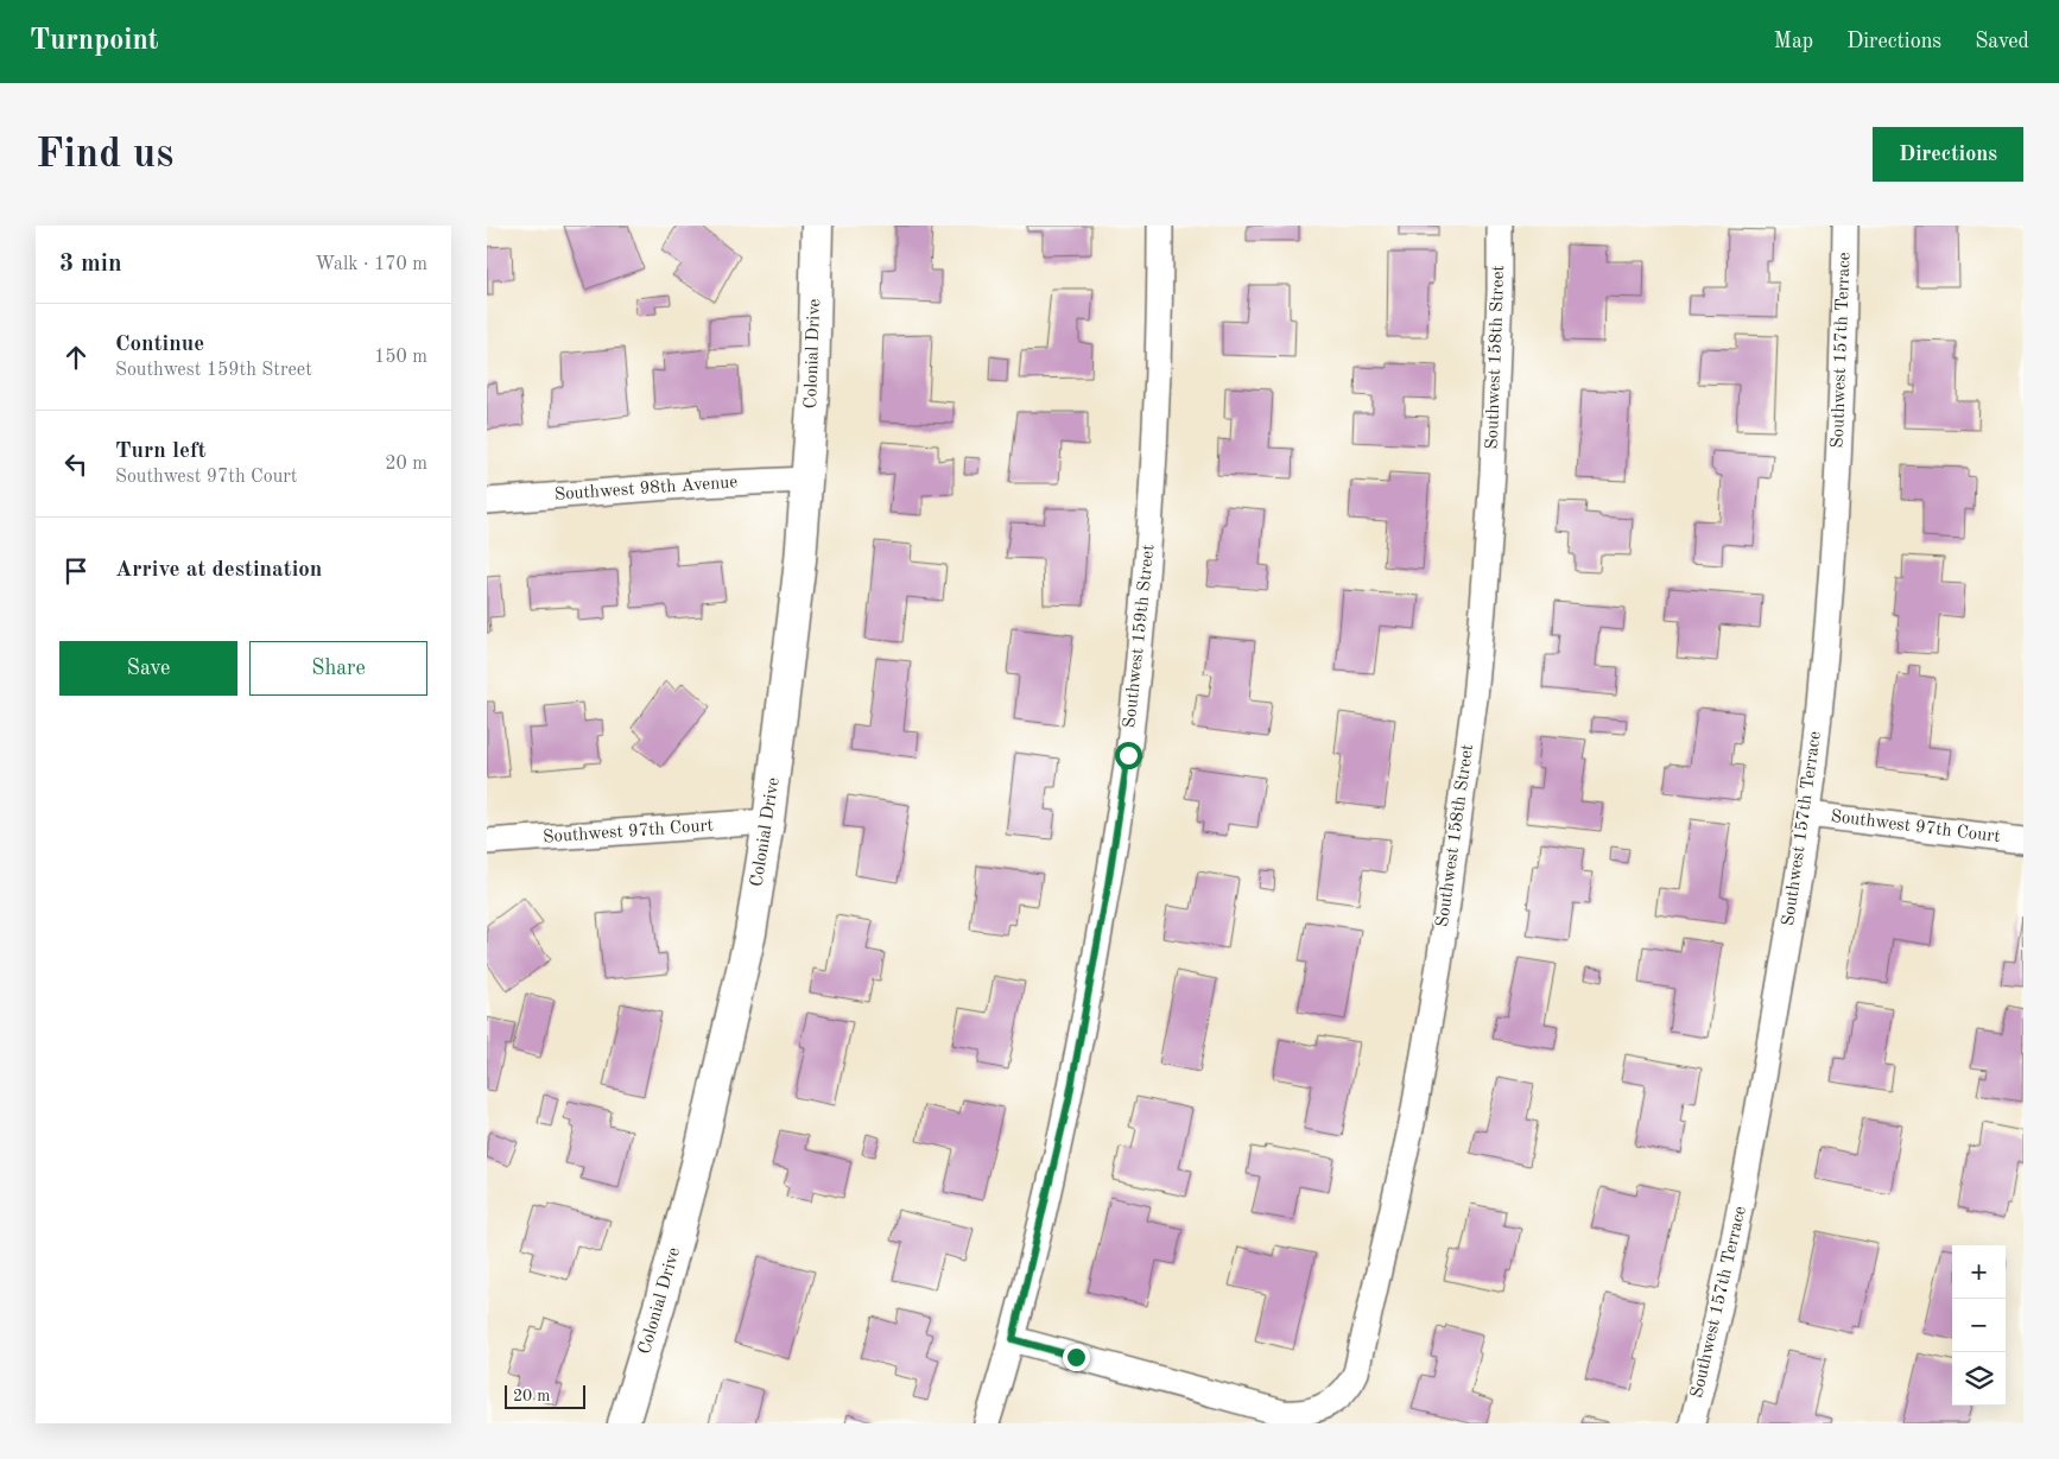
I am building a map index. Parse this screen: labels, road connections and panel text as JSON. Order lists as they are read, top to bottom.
{
  "streets": {
    "street": [
      "Southwest 157th Terrace",
      "Colonial Drive",
      "Southwest 158th Street",
      "Southwest 98th Avenue",
      "Southwest 159th Street",
      "Southwest 97th Court"
    ]
  },
  "crossings": [
    ["Southwest 157th Terrace", "Southwest 97th Court"],
    ["Colonial Drive", "Southwest 98th Avenue"],
    ["Colonial Drive", "Southwest 97th Court"],
    ["Southwest 158th Street", "Southwest 159th Street"]
  ],
  "scale_bar": "20 m",
  "page": {
    "header": "Turnpoint",
    "nav": ["Map", "Directions", "Saved"],
    "buttons": [
      "Directions",
      ["Save", "Share"]
    ],
    "title": "Find us",
    "heading": ["3 min", "Walk · 170 m"],
    "list": [
      ["Continue", "Southwest 159th Street", "150 m"],
      ["Turn left", "Southwest 97th Court", "20 m"],
      "Arrive at destination"
    ],
    "map_buttons": ["+", "−"],
    "scale": "20 m"
  }
}
